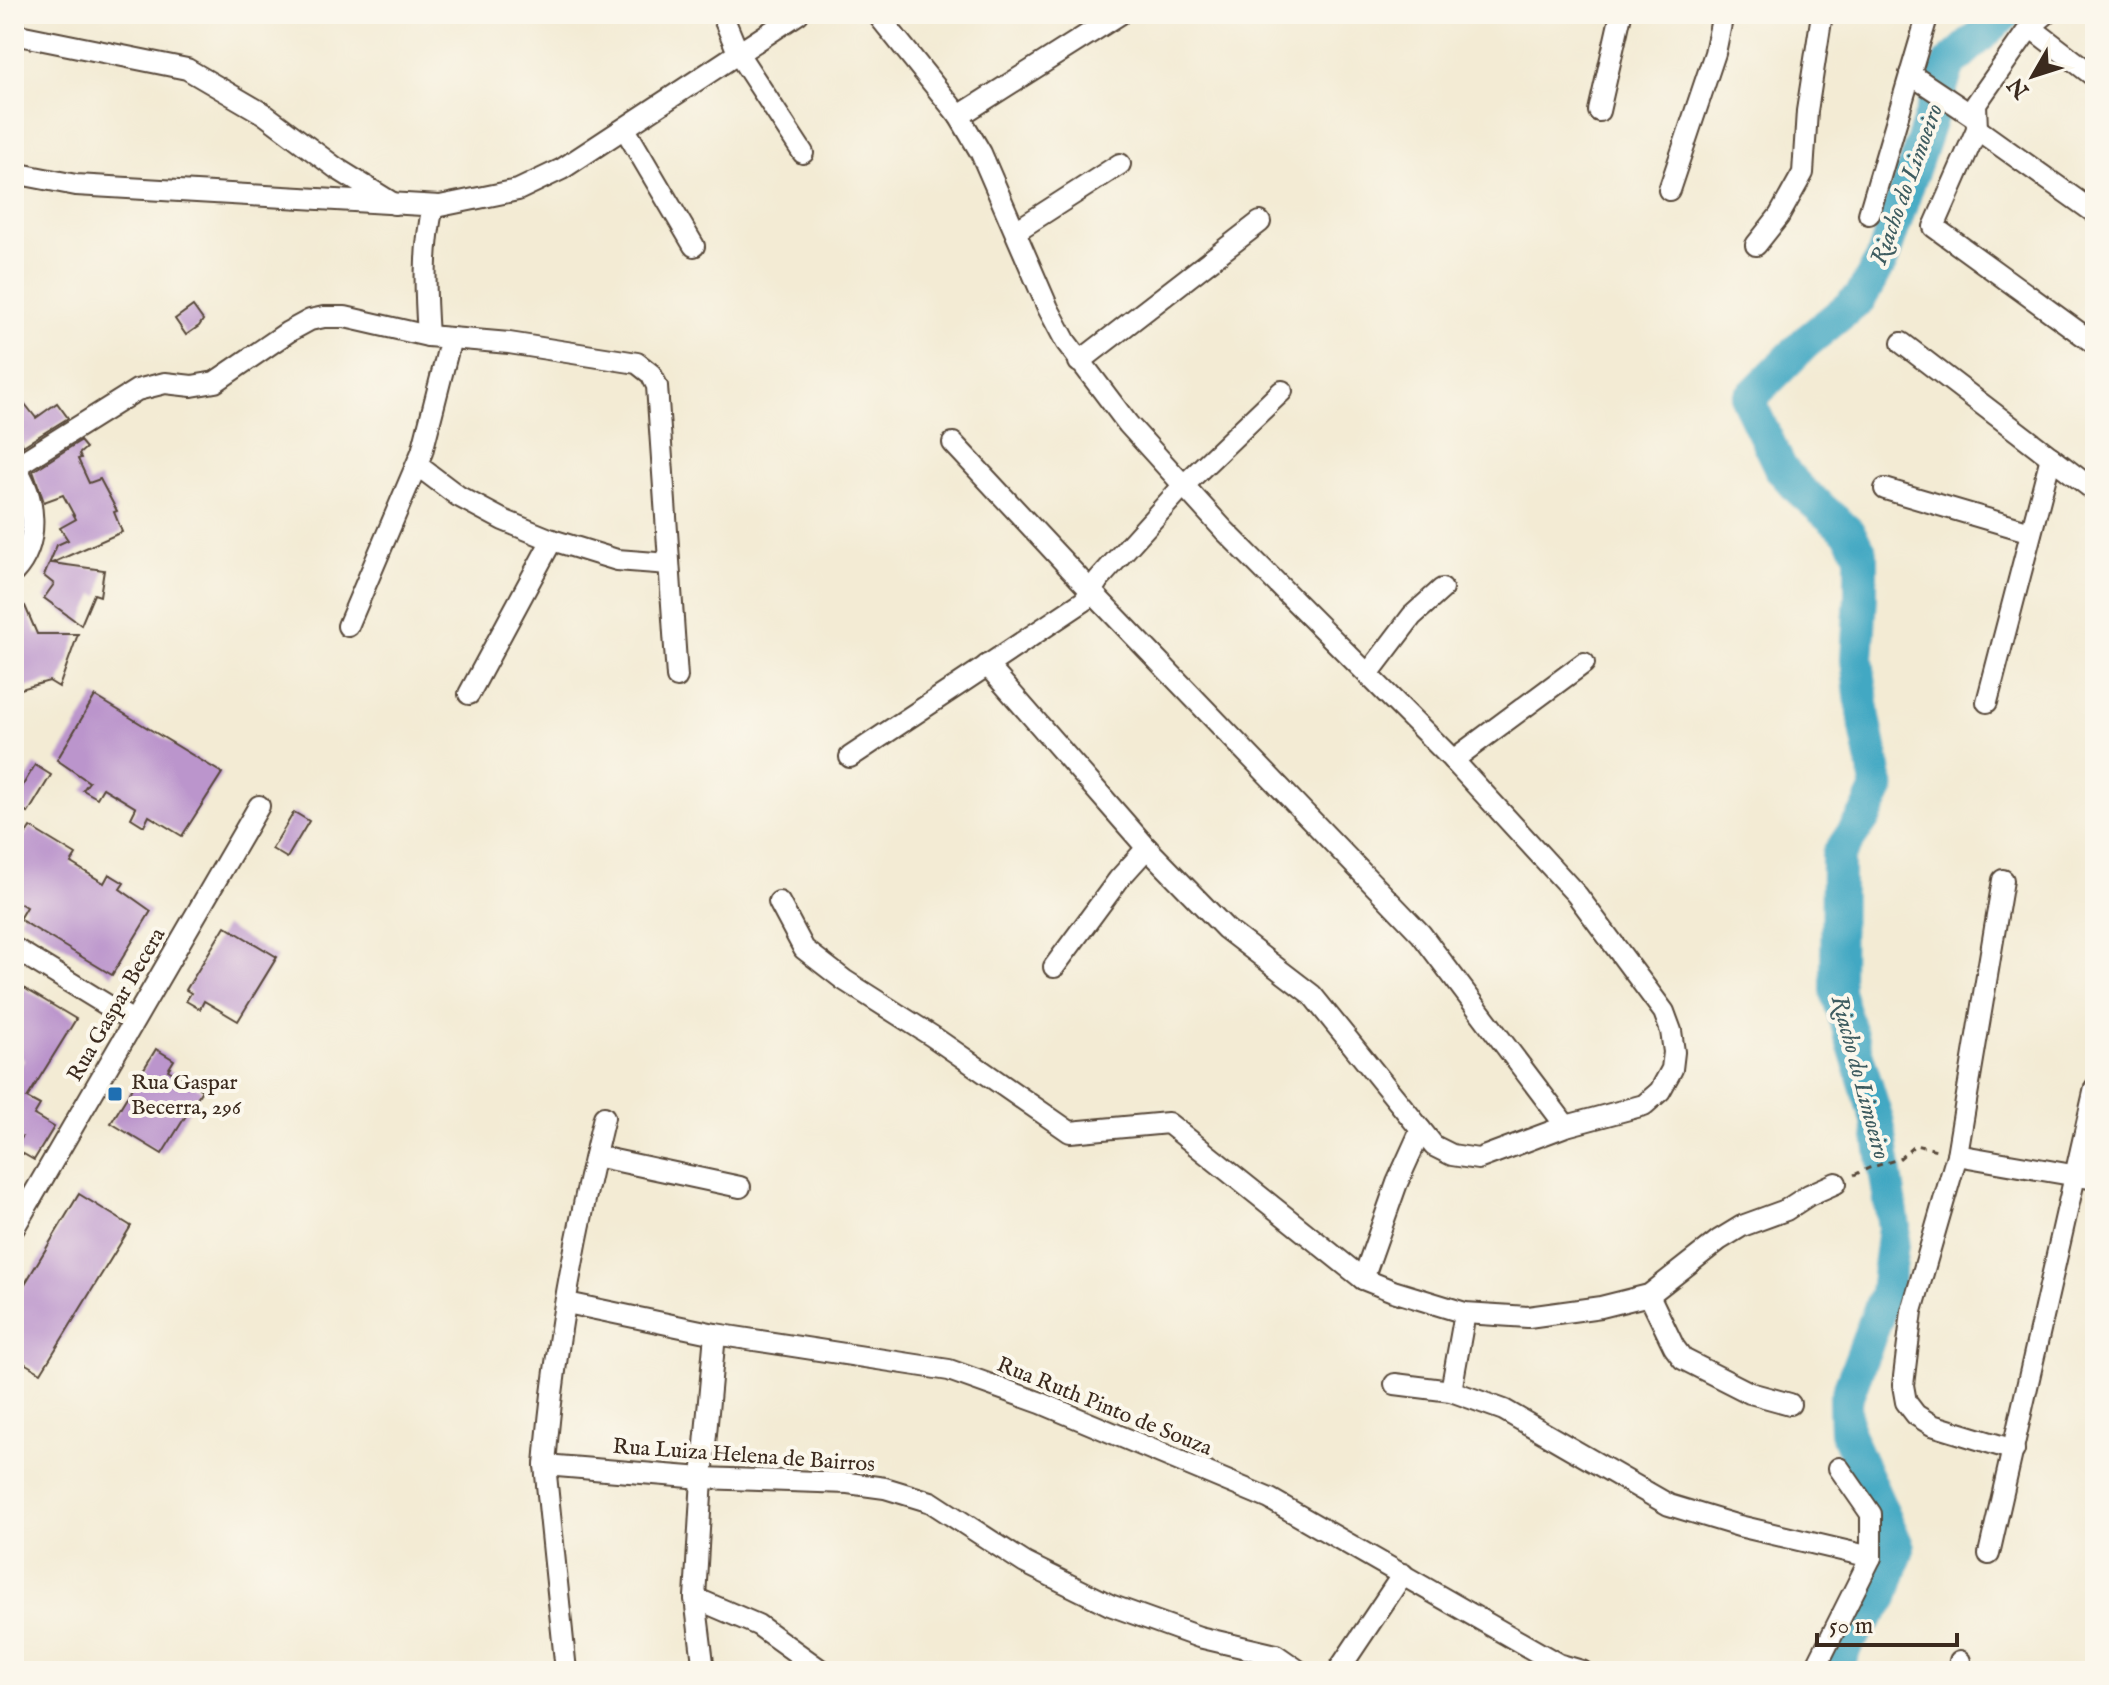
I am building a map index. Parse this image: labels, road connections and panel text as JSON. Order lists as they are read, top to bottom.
{
  "streets": {
    "street": ["Rua Gaspar Becera", "Rua Ruth Pinto de Souza", "Rua Luiza Helena de Bairros"]
  },
  "water": ["Riacho do Limoeiro"],
  "places": {
    "transit": ["Rua Gaspar Becerra, 296"]
  },
  "scale_bar": "50 m",
  "north": "bottom left"
}
